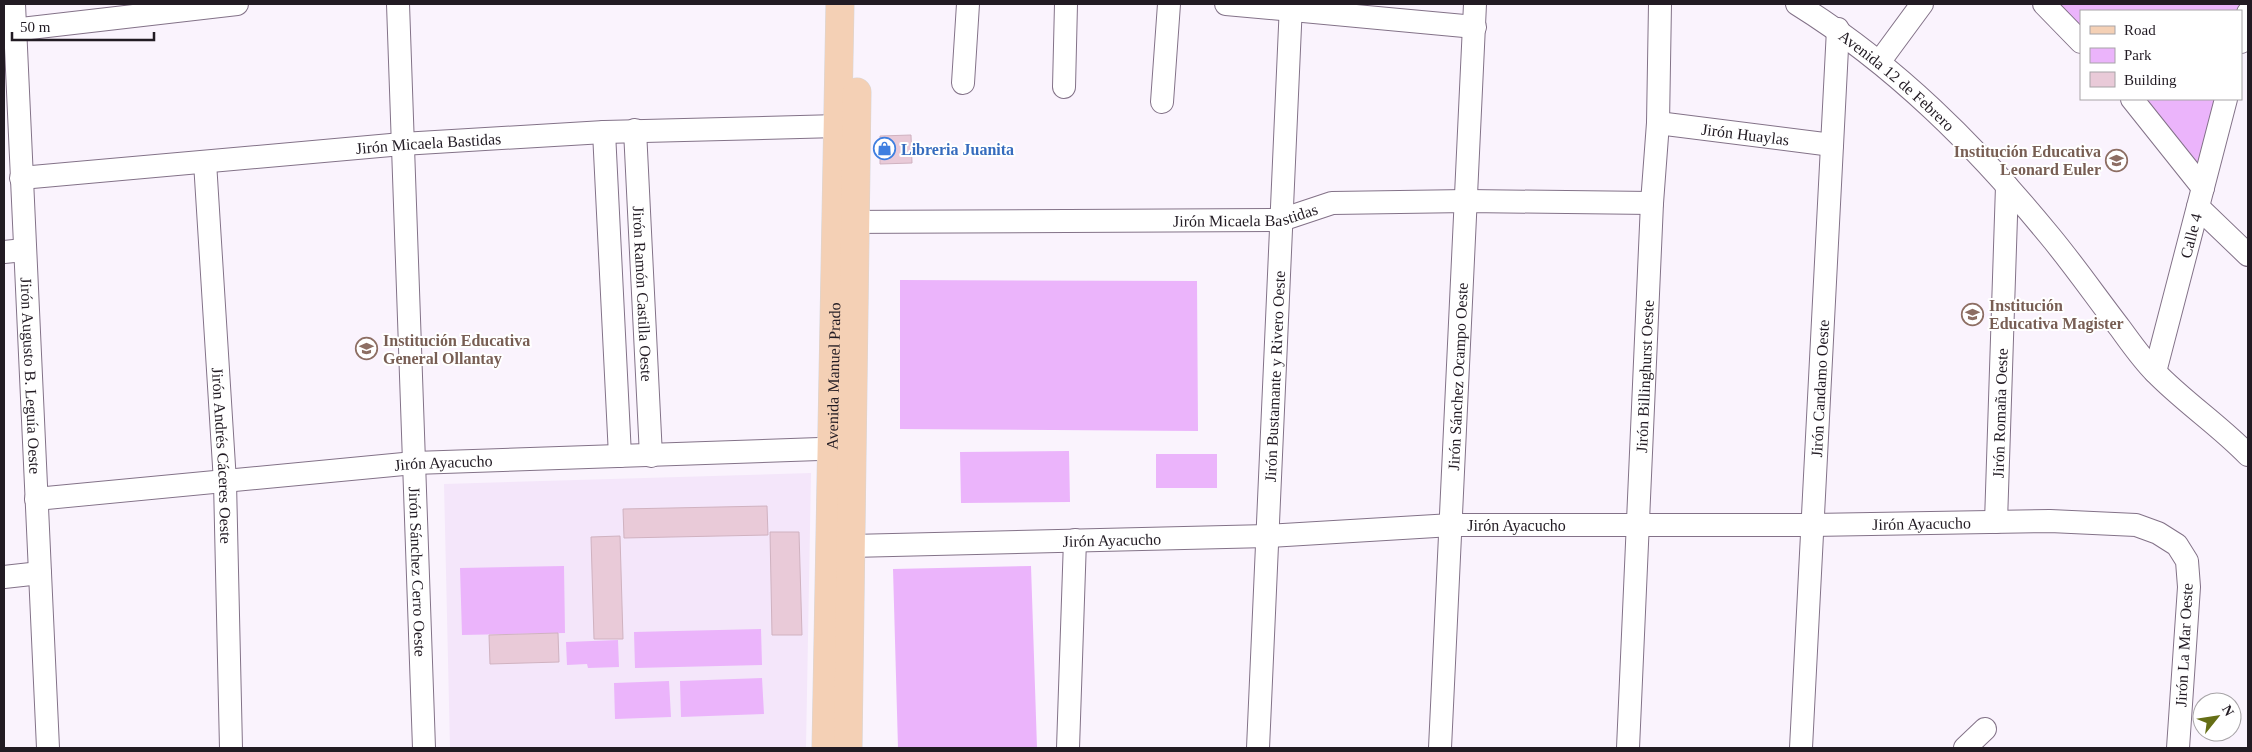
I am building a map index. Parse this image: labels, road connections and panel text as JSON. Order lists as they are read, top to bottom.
{
  "streets": {
    "main road": ["Avenida Manuel Prado"],
    "street": [
      "Avenida 12 de Febrero",
      "Jirón Huaylas",
      "Jirón Micaela Bastidas",
      "Calle 4",
      "Jirón Ramón Castilla Oeste",
      "Jirón Augusto B. Leguía Oeste",
      "Jirón Bustamante y Rivero Oeste",
      "Jirón Sánchez Ocampo Oeste",
      "Jirón Billinghurst Oeste",
      "Jirón Candamo Oeste",
      "Jirón Romaña Oeste",
      "Jirón Andrés Cáceres Oeste",
      "Jirón Ayacucho",
      "Jirón Sánchez Cerro Oeste",
      "Jirón La Mar Oeste"
    ]
  },
  "crossings": [
    ["Avenida 12 de Febrero", "Calle 4"],
    ["Avenida 12 de Febrero", "Jirón Candamo Oeste"],
    ["Avenida 12 de Febrero", "Jirón Romaña Oeste"],
    ["Jirón Huaylas", "Jirón Billinghurst Oeste"],
    ["Jirón Huaylas", "Jirón Candamo Oeste"],
    ["Jirón Micaela Bastidas", "Jirón Ramón Castilla Oeste"],
    ["Jirón Micaela Bastidas", "Jirón Augusto B. Leguía Oeste"],
    ["Jirón Micaela Bastidas", "Avenida Manuel Prado"],
    ["Jirón Micaela Bastidas", "Jirón Bustamante y Rivero Oeste"],
    ["Jirón Micaela Bastidas", "Jirón Sánchez Ocampo Oeste"],
    ["Jirón Micaela Bastidas", "Jirón Billinghurst Oeste"],
    ["Jirón Micaela Bastidas", "Jirón Andrés Cáceres Oeste"],
    ["Jirón Micaela Bastidas", "Jirón Sánchez Cerro Oeste"],
    ["Jirón Ramón Castilla Oeste", "Jirón Ayacucho"],
    ["Jirón Augusto B. Leguía Oeste", "Jirón Ayacucho"],
    ["Avenida Manuel Prado", "Jirón Ayacucho"],
    ["Jirón Bustamante y Rivero Oeste", "Jirón Ayacucho"],
    ["Jirón Sánchez Ocampo Oeste", "Jirón Ayacucho"],
    ["Jirón Billinghurst Oeste", "Jirón Ayacucho"],
    ["Jirón Candamo Oeste", "Jirón Ayacucho"],
    ["Jirón Romaña Oeste", "Jirón Ayacucho"],
    ["Jirón Andrés Cáceres Oeste", "Jirón Ayacucho"],
    ["Jirón Ayacucho", "Jirón Sánchez Cerro Oeste"],
    ["Jirón Ayacucho", "Jirón La Mar Oeste"]
  ],
  "places": {
    "shop": ["Libreria Juanita"],
    "school or university": ["Institución Educativa Leonard Euler", "Institución Educativa Magister", "Institución Educativa General Ollantay"]
  },
  "legend": ["Road", "Park", "Building"],
  "scale_bar": "50 m",
  "north": "top right"
}
